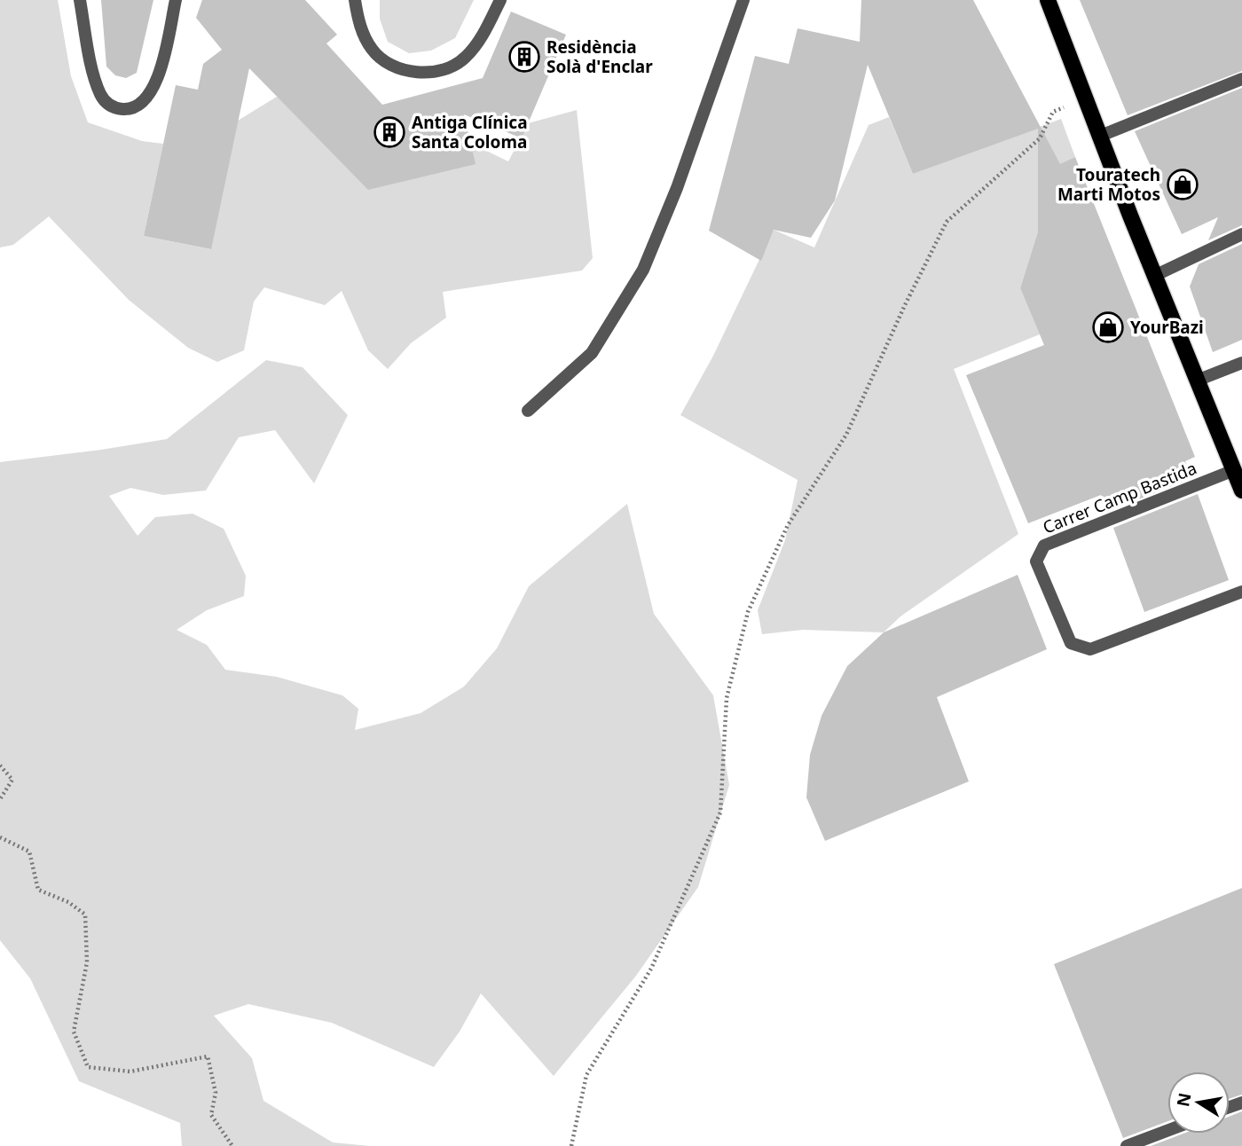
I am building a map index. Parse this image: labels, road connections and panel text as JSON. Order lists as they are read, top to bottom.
{
  "streets": {
    "street": ["Carrer Camp Bastida"]
  },
  "places": {
    "building": ["Residència Solà d'Enclar", "Antiga Clínica Santa Coloma"],
    "shop": ["Touratech Marti Motos", "YourBazi"]
  },
  "north": "left"
}
